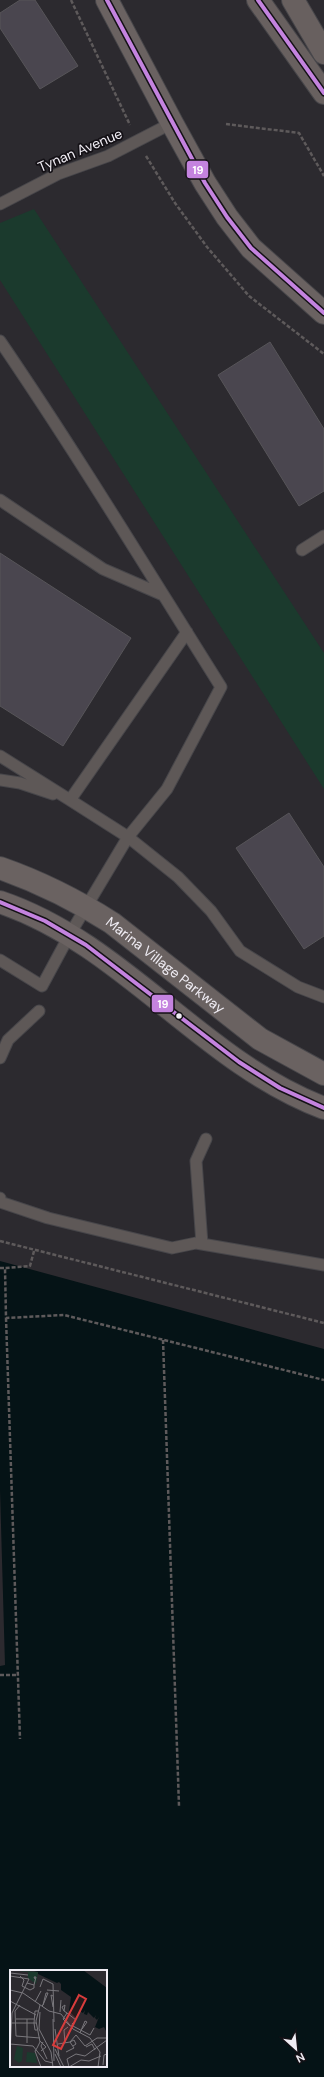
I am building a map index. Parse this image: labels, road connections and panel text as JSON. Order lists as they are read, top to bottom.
{
  "streets": {
    "street": ["Marina Village Parkway"],
    "lane": ["Tynan Avenue"]
  },
  "lines": ["transit line 19"],
  "north": "bottom right"
}
